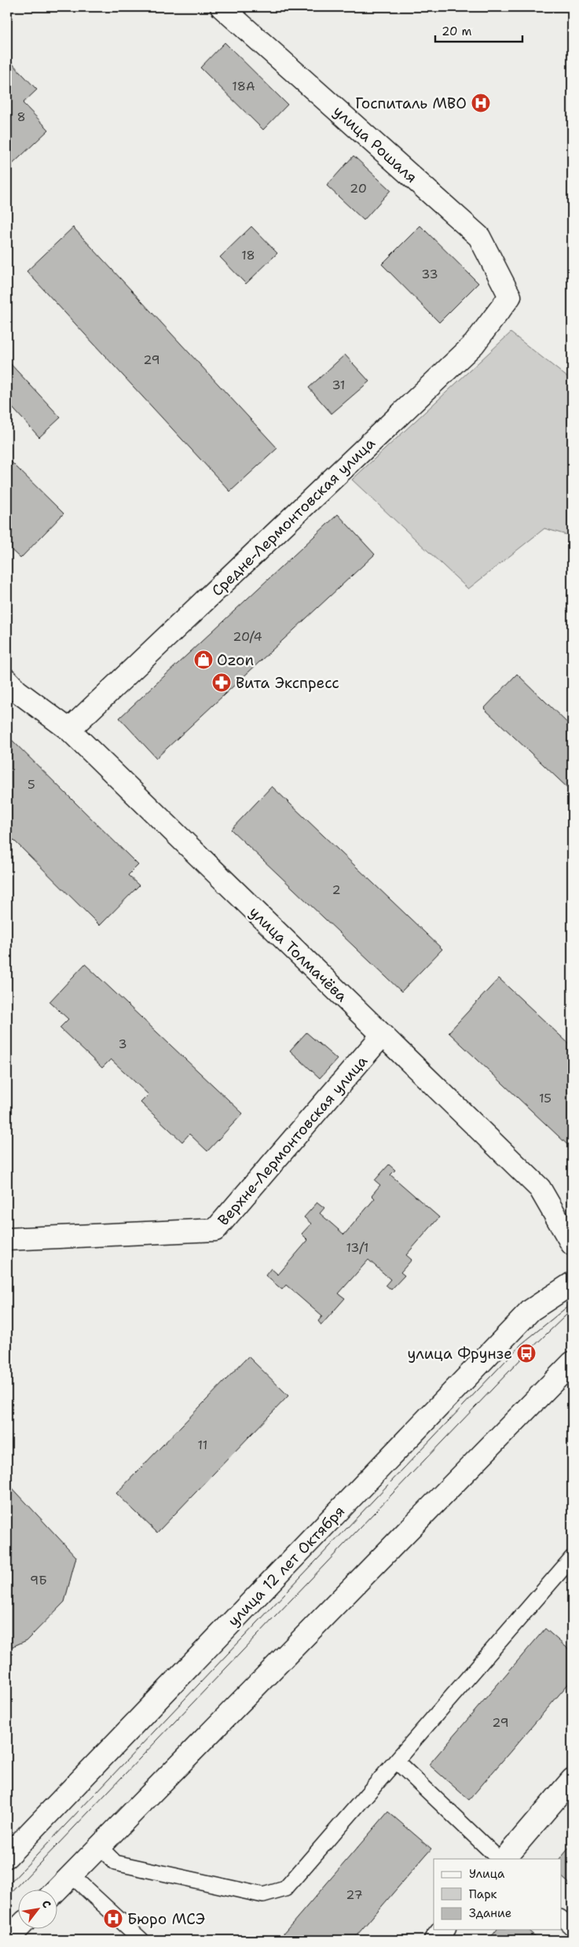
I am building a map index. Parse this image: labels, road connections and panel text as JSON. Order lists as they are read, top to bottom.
{
  "streets": {
    "street": [
      "улица Рошаля",
      "Средне-Лермонтовская улица",
      "улица Толмачёва",
      "Верхне-Лермонтовская улица",
      "улица 12 лет Октября"
    ]
  },
  "crossings": [
    ["улица Рошаля", "Средне-Лермонтовская улица"],
    ["Средне-Лермонтовская улица", "улица Толмачёва"],
    ["улица Толмачёва", "Верхне-Лермонтовская улица"]
  ],
  "places": {
    "hospital": ["Госпиталь МВО", "Бюро МСЭ"],
    "shop": ["Ozon"],
    "pharmacy": ["Вита Экспресс"],
    "bus stop": ["улица Фрунзе"]
  },
  "house_numbers": [
    "18А",
    "8",
    "20",
    "18",
    "33",
    "29",
    "31",
    "20/4",
    "5",
    "2",
    "3",
    "15",
    "13/1",
    "11",
    "9Б",
    "29",
    "27"
  ],
  "legend": ["Улица", "Парк", "Здание"],
  "scale_bar": "20 m",
  "north": "top right"
}
